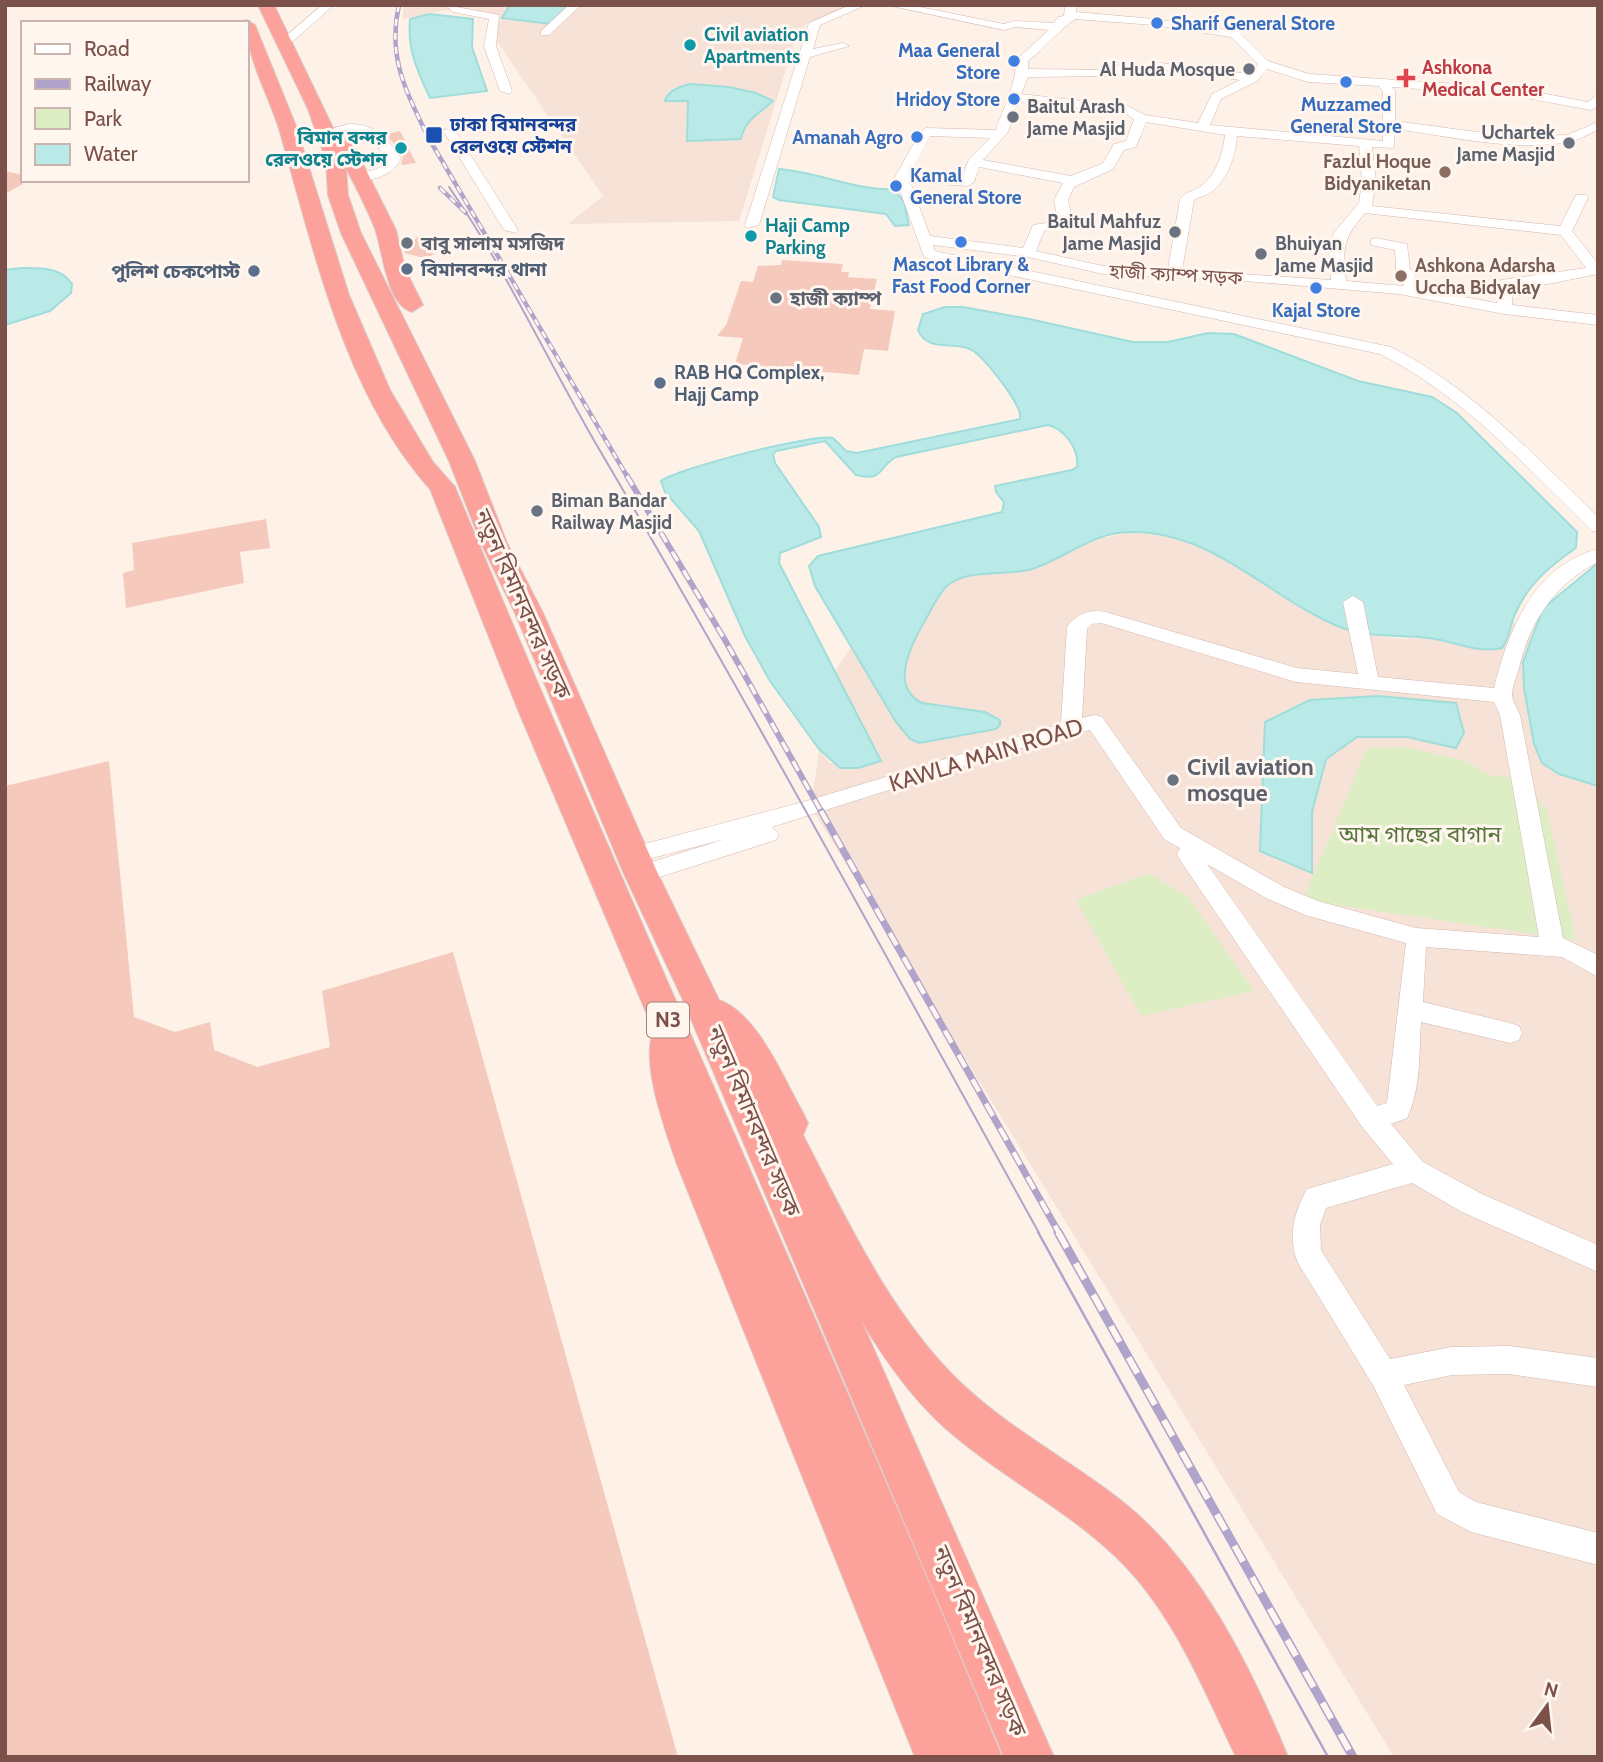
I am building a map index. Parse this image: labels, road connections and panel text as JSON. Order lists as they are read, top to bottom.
{
  "streets": {
    "highway": ["নতুন বিমানবন্দর সড়ক", "N3"],
    "street": ["হাজী ক্যাম্প সড়ক", "KAWLA MAIN ROAD"]
  },
  "crossings": [
    ["নতুন বিমানবন্দর সড়ক", "KAWLA MAIN ROAD"],
    ["নতুন বিমানবন্দর সড়ক", "N3"]
  ],
  "parks": ["আম গাছের বাগান"],
  "places": {
    "other": [
      "Sharif General Store",
      "Civil aviation Apartments",
      "Maa General Store",
      "Al Huda Mosque",
      "Muzzamed General Store",
      "Hridoy Store",
      "Baitul Arash Jame Masjid",
      "Amanah Agro",
      "Uchartek Jame Masjid",
      "বিমান বন্দর রেলওয়ে স্টেশন",
      "Fazlul Hoque Bidyaniketan",
      "Kamal General Store",
      "Baitul Mahfuz Jame Masjid",
      "Haji Camp Parking",
      "Mascot Library & Fast Food Corner",
      "বাবু সালাম মসজিদ",
      "Bhuiyan Jame Masjid",
      "বিমানবন্দর থানা",
      "পুলিশ চেকপোস্ট",
      "Ashkona Adarsha Uccha Bidyalay",
      "Kajal Store",
      "হাজী ক্যাম্প",
      "RAB HQ Complex, Hajj Camp",
      "Biman Bandar Railway Masjid",
      "Civil aviation mosque"
    ],
    "health": ["Ashkona Medical Center"],
    "transit": ["ঢাকা বিমানবন্দর রেলওয়ে স্টেশন"]
  },
  "legend": [
    "Road",
    "Railway",
    "Park",
    "Water"
  ],
  "north": "top"
}
